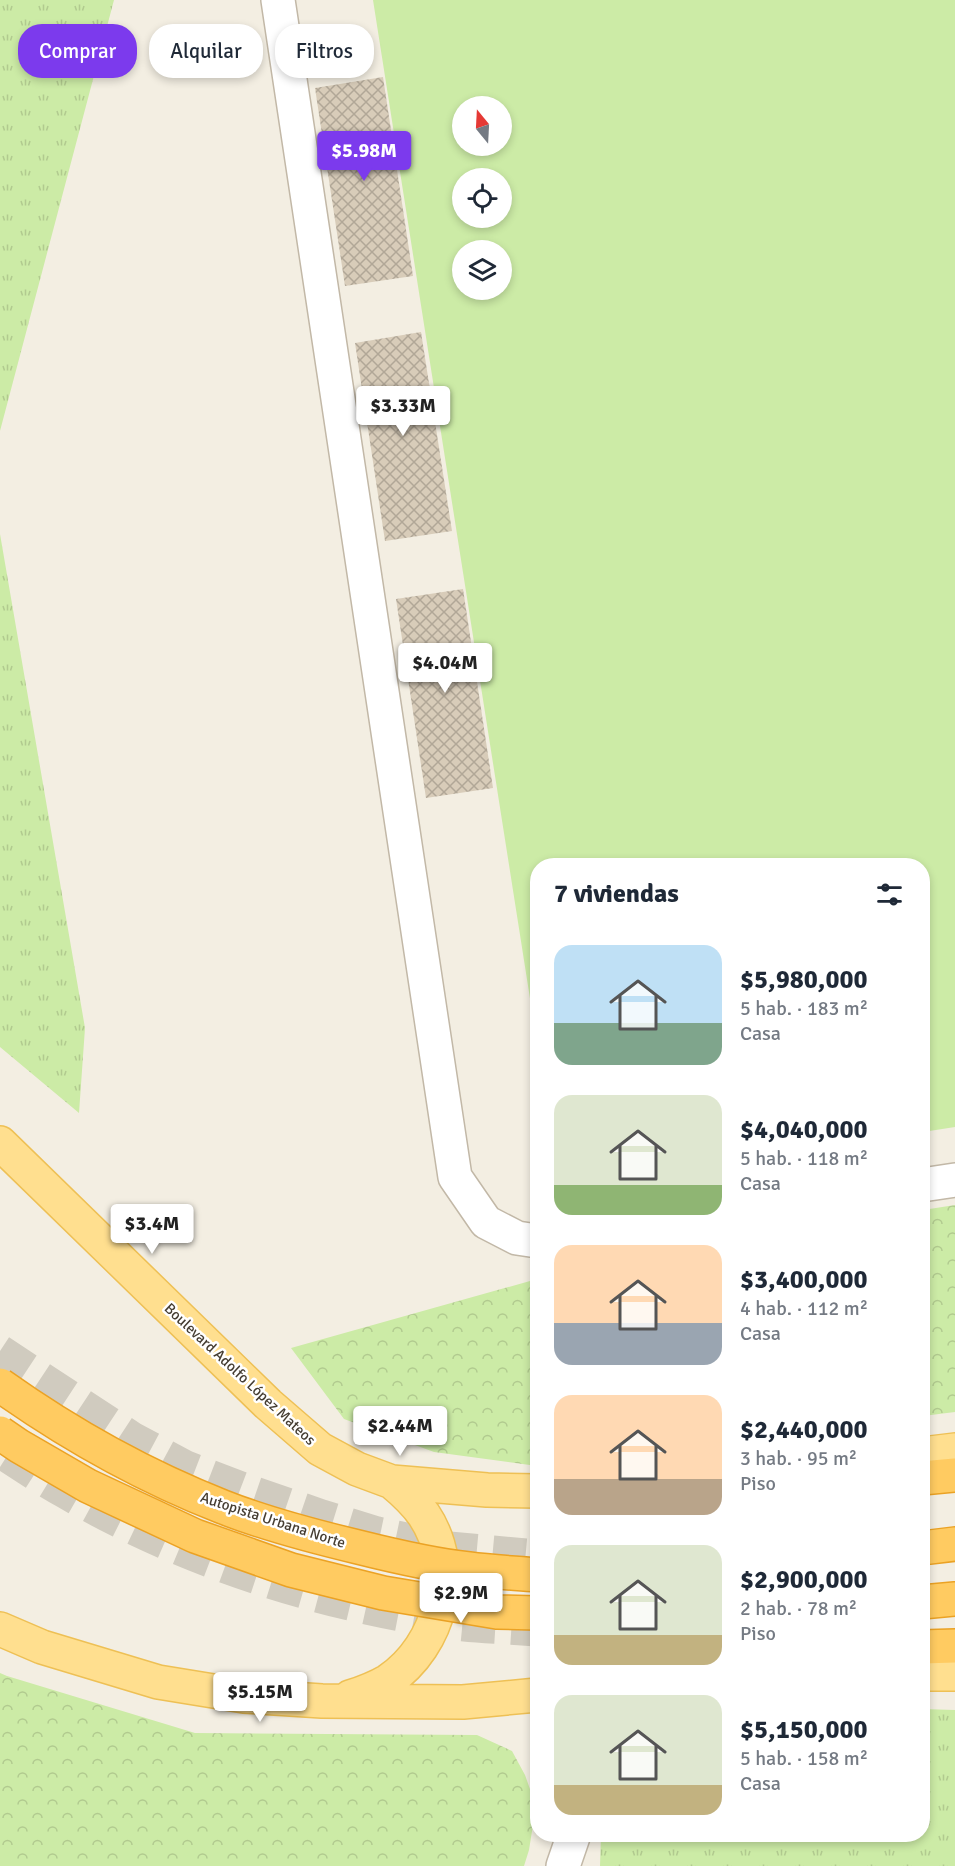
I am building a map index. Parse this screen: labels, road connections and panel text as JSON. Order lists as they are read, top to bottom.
{
  "streets": {
    "highway": ["Autopista Urbana Norte"],
    "main road": ["Boulevard Adolfo López Mateos"]
  },
  "north": "top",
  "page": {
    "chip": ["Comprar", "Alquilar", "Filtros"],
    "price": [
      "$5.98M",
      "$3.33M",
      "$4.04M",
      "$3.4M",
      "$2.44M",
      "$2.9M",
      "$5.15M"
    ],
    "heading": "7 viviendas",
    "list": [
      {
        "name": "$5,980,000",
        "note": "5 hab. · 183 m² · Casa"
      },
      {
        "name": "$4,040,000",
        "note": "5 hab. · 118 m² · Casa"
      },
      {
        "name": "$3,400,000",
        "note": "4 hab. · 112 m² · Casa"
      },
      {
        "name": "$2,440,000",
        "note": "3 hab. · 95 m² · Piso"
      },
      {
        "name": "$2,900,000",
        "note": "2 hab. · 78 m² · Piso"
      },
      {
        "name": "$5,150,000",
        "note": "5 hab. · 158 m² · Casa"
      }
    ]
  }
}
